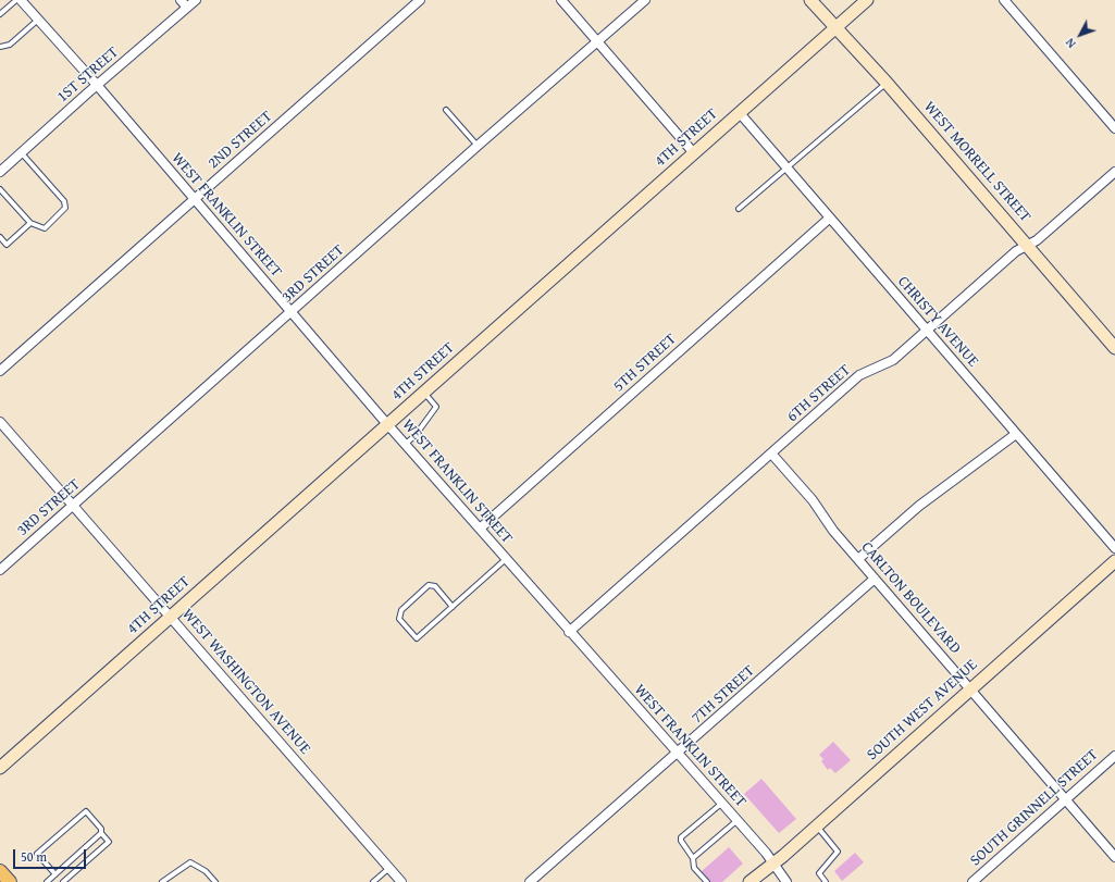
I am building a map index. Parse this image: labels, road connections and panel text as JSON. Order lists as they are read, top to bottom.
{
  "streets": {
    "street": [
      "1ST STREET",
      "4TH STREET",
      "2ND STREET",
      "WEST MORRELL STREET",
      "WEST FRANKLIN STREET",
      "3RD STREET",
      "CHRISTY AVENUE",
      "5TH STREET",
      "6TH STREET",
      "CARLTON BOULEVARD",
      "WEST WASHINGTON AVENUE",
      "7TH STREET",
      "SOUTH WEST AVENUE",
      "SOUTH GRINNELL STREET"
    ]
  },
  "crossings": [
    ["1ST STREET", "WEST FRANKLIN STREET"],
    ["4TH STREET", "WEST MORRELL STREET"],
    ["4TH STREET", "WEST FRANKLIN STREET"],
    ["4TH STREET", "CHRISTY AVENUE"],
    ["4TH STREET", "WEST WASHINGTON AVENUE"],
    ["2ND STREET", "WEST FRANKLIN STREET"],
    ["WEST MORRELL STREET", "6TH STREET"],
    ["WEST FRANKLIN STREET", "3RD STREET"],
    ["WEST FRANKLIN STREET", "5TH STREET"],
    ["WEST FRANKLIN STREET", "6TH STREET"],
    ["WEST FRANKLIN STREET", "7TH STREET"],
    ["WEST FRANKLIN STREET", "SOUTH WEST AVENUE"],
    ["3RD STREET", "WEST WASHINGTON AVENUE"],
    ["CHRISTY AVENUE", "5TH STREET"],
    ["CHRISTY AVENUE", "6TH STREET"],
    ["6TH STREET", "CARLTON BOULEVARD"],
    ["CARLTON BOULEVARD", "7TH STREET"],
    ["CARLTON BOULEVARD", "SOUTH WEST AVENUE"],
    ["CARLTON BOULEVARD", "SOUTH GRINNELL STREET"]
  ],
  "scale_bar": "50 m",
  "north": "bottom left"
}
